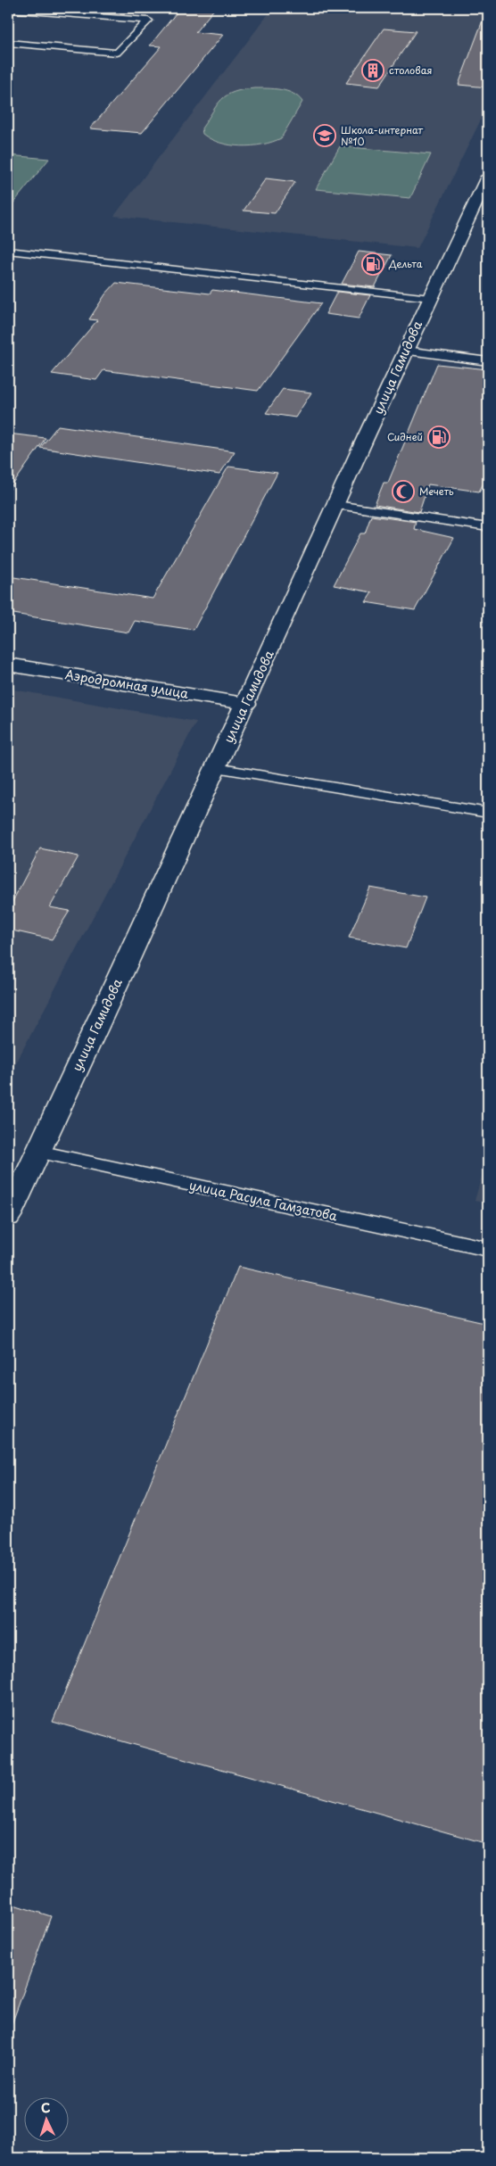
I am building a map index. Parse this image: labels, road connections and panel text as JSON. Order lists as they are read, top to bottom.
{
  "streets": {
    "street": ["улица Гамидова", "Аэродромная улица"],
    "lane": ["улица Расула Гамзатова"]
  },
  "crossings": [
    ["улица Гамидова", "Аэродромная улица"],
    ["улица Гамидова", "улица Расула Гамзатова"]
  ],
  "places": {
    "building": ["столовая"],
    "school or university": ["Школа-интернат №10"],
    "fuel station": ["Дельта", "Сидней"],
    "mosque": ["Мечеть"]
  },
  "north": "top"
}
